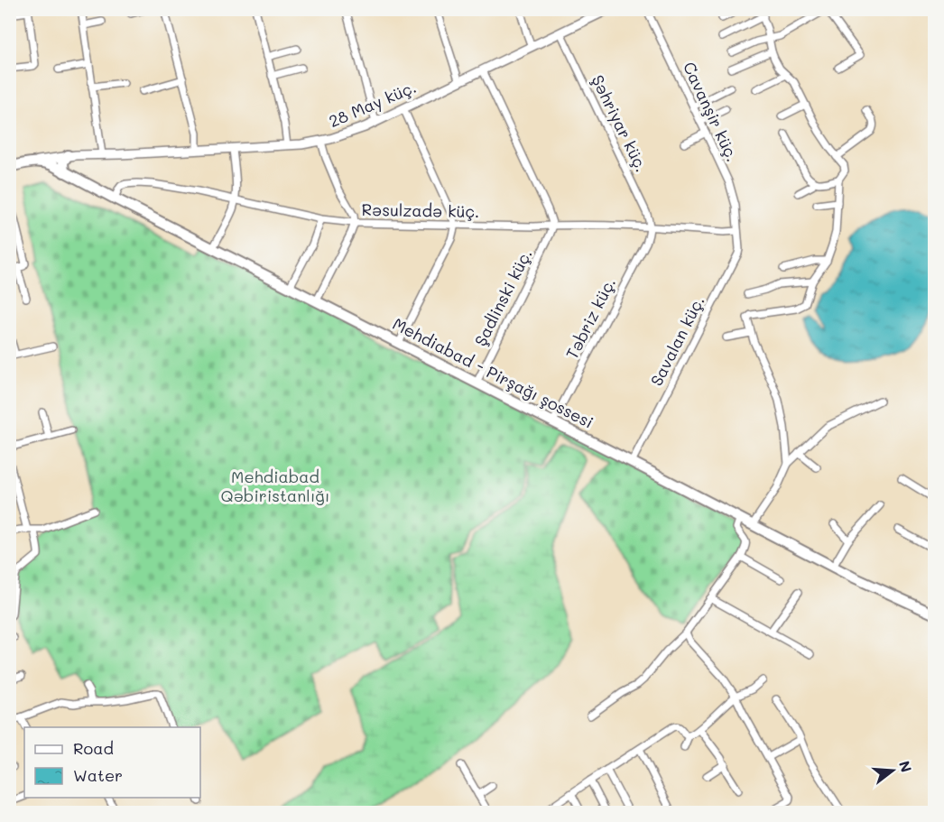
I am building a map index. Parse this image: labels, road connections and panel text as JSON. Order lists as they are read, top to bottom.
{
  "streets": {
    "main road": ["Mehdiabad - Pirşağı şossesi"],
    "street": [
      "28 May küç.",
      "Cavanşir küç.",
      "Şəhriyar küç.",
      "Rəsulzadə küç.",
      "Şadlinski küç.",
      "Təbriz küç.",
      "Savalan küç."
    ]
  },
  "crossings": [
    ["28 May küç.", "Şəhriyar küç."],
    ["28 May küç.", "Mehdiabad - Pirşağı şossesi"],
    ["Cavanşir küç.", "Rəsulzadə küç."],
    ["Cavanşir küç.", "Savalan küç."],
    ["Şəhriyar küç.", "Rəsulzadə küç."],
    ["Şəhriyar küç.", "Təbriz küç."],
    ["Rəsulzadə küç.", "Şadlinski küç."],
    ["Rəsulzadə küç.", "Təbriz küç."],
    ["Rəsulzadə küç.", "Savalan küç."],
    ["Rəsulzadə küç.", "Mehdiabad - Pirşağı şossesi"],
    ["Şadlinski küç.", "Mehdiabad - Pirşağı şossesi"],
    ["Təbriz küç.", "Mehdiabad - Pirşağı şossesi"],
    ["Savalan küç.", "Mehdiabad - Pirşağı şossesi"]
  ],
  "parks": ["Mehdiabad Qəbiristanlığı"],
  "legend": ["Road", "Water"],
  "north": "right"
}
